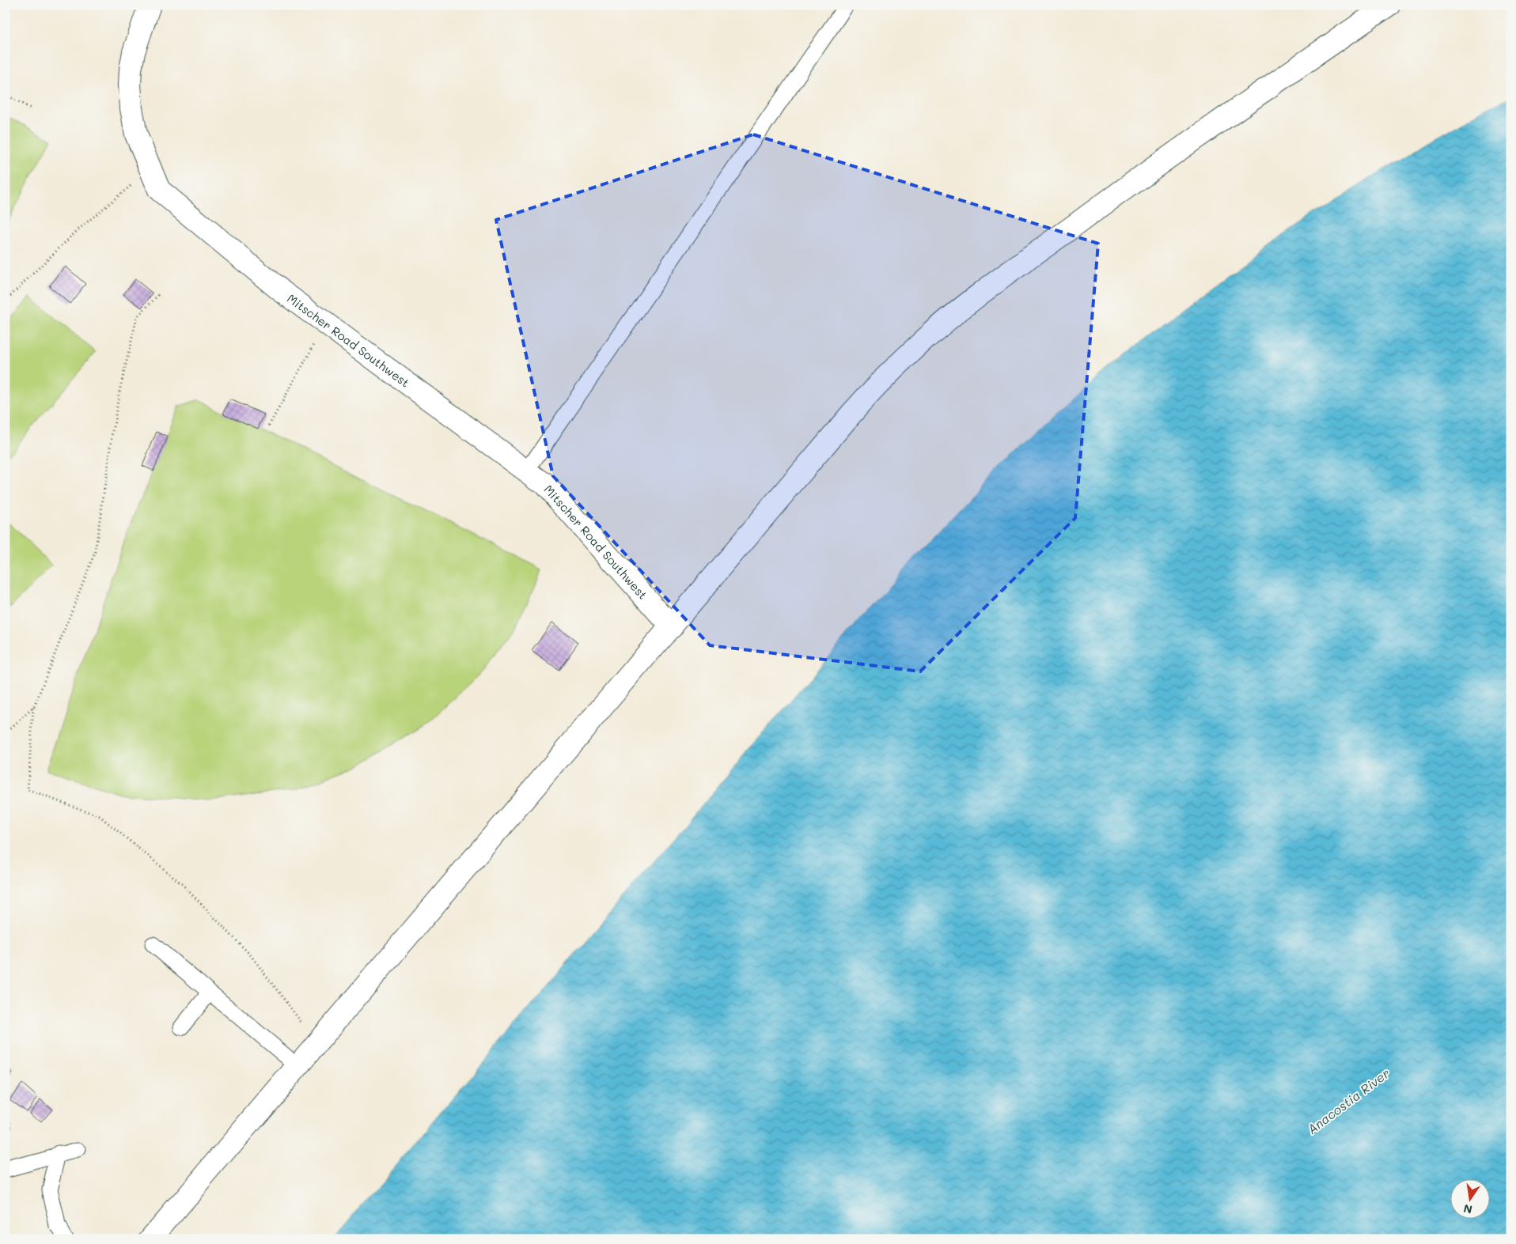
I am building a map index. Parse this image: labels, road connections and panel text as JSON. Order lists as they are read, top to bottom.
{
  "streets": {
    "street": ["Mitscher Road Southwest"]
  },
  "water": ["Anacostia River"],
  "north": "bottom"
}
